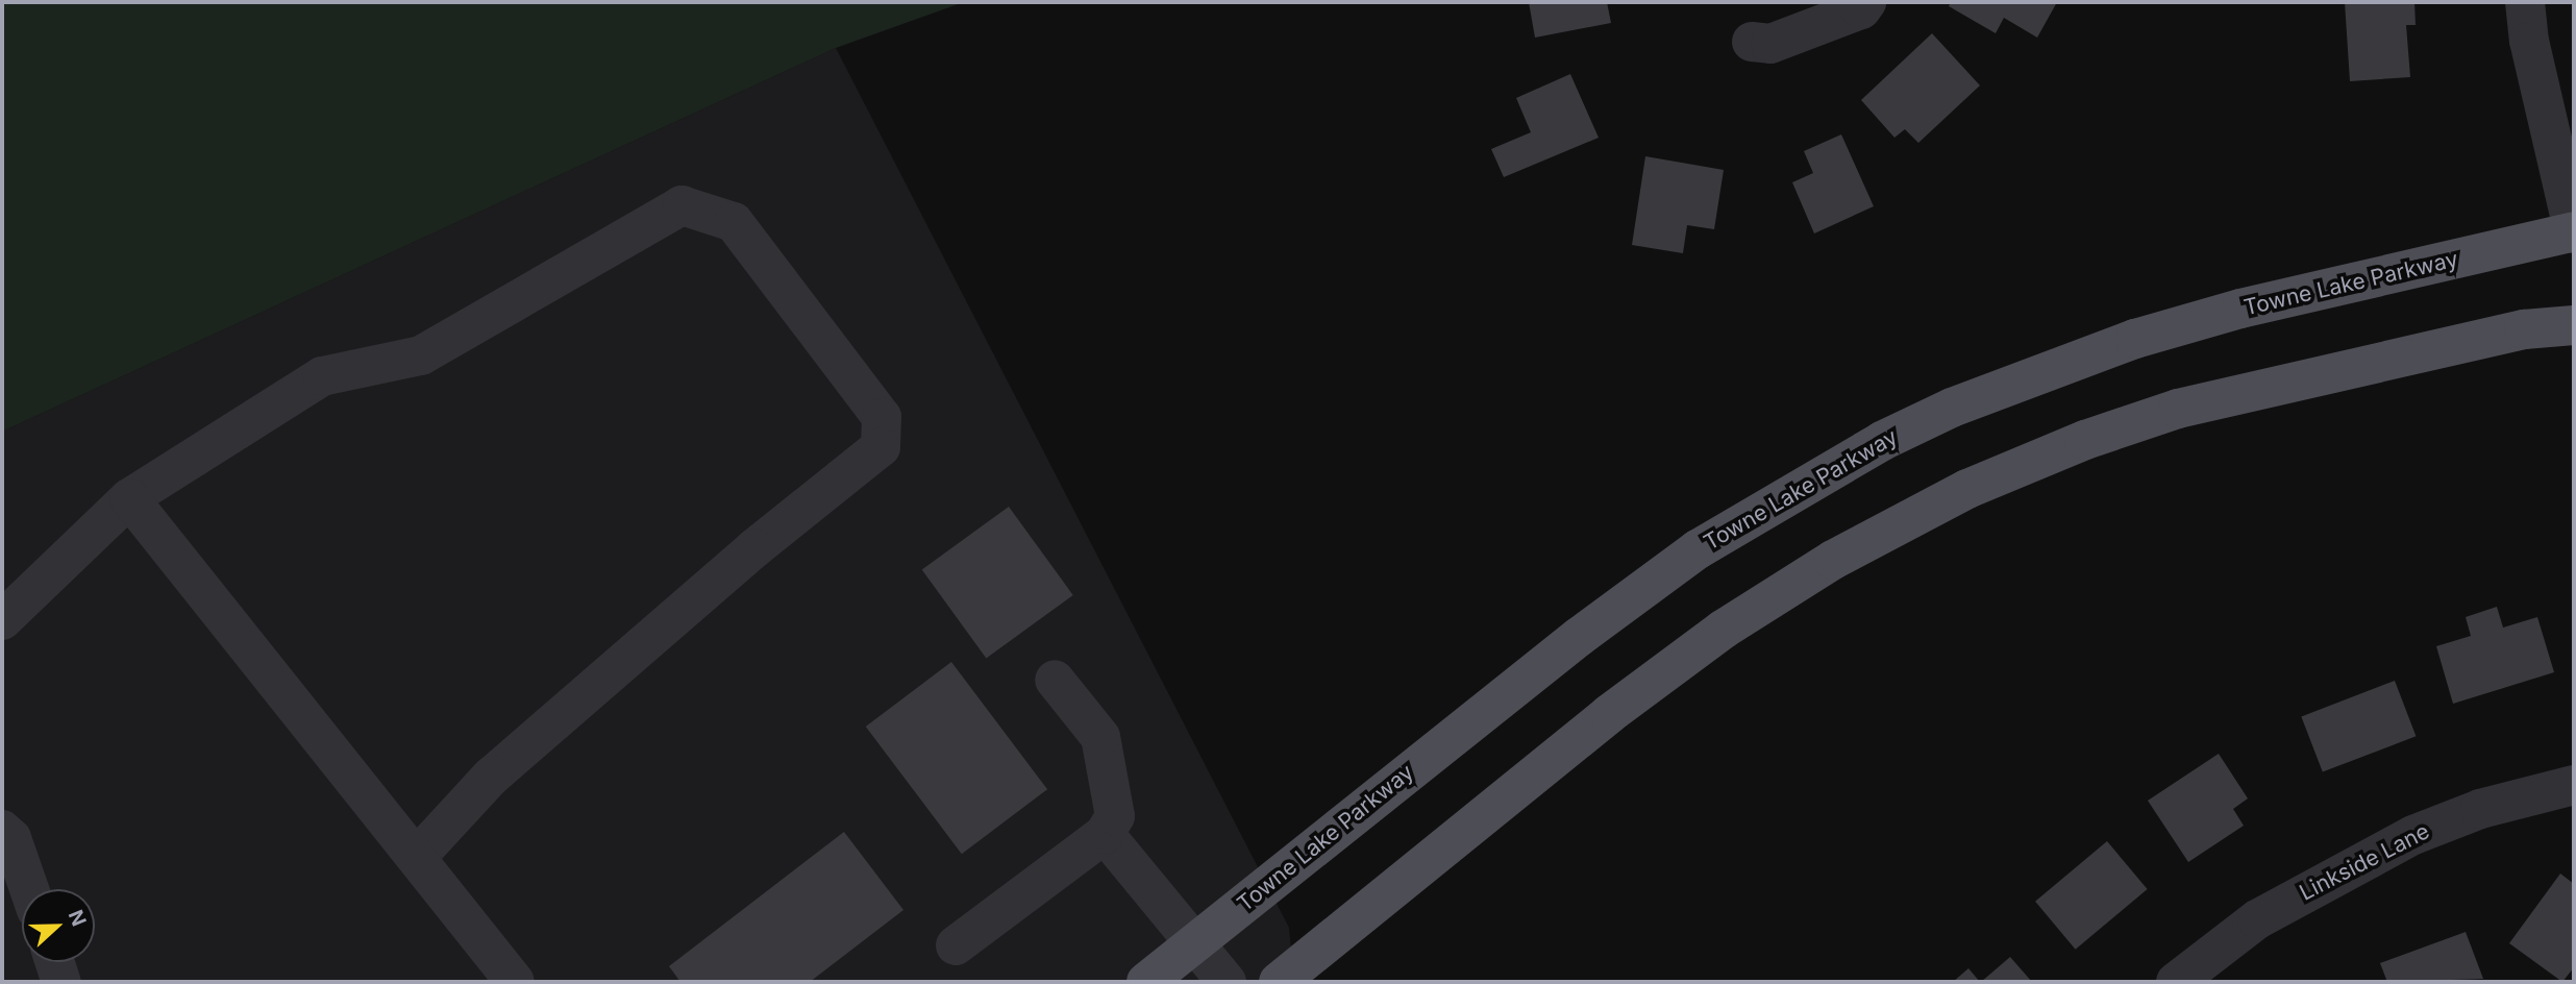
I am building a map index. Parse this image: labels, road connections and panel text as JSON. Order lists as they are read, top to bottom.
{
  "streets": {
    "main road": ["Towne Lake Parkway"],
    "street": ["Linkside Lane"]
  },
  "north": "right"
}
